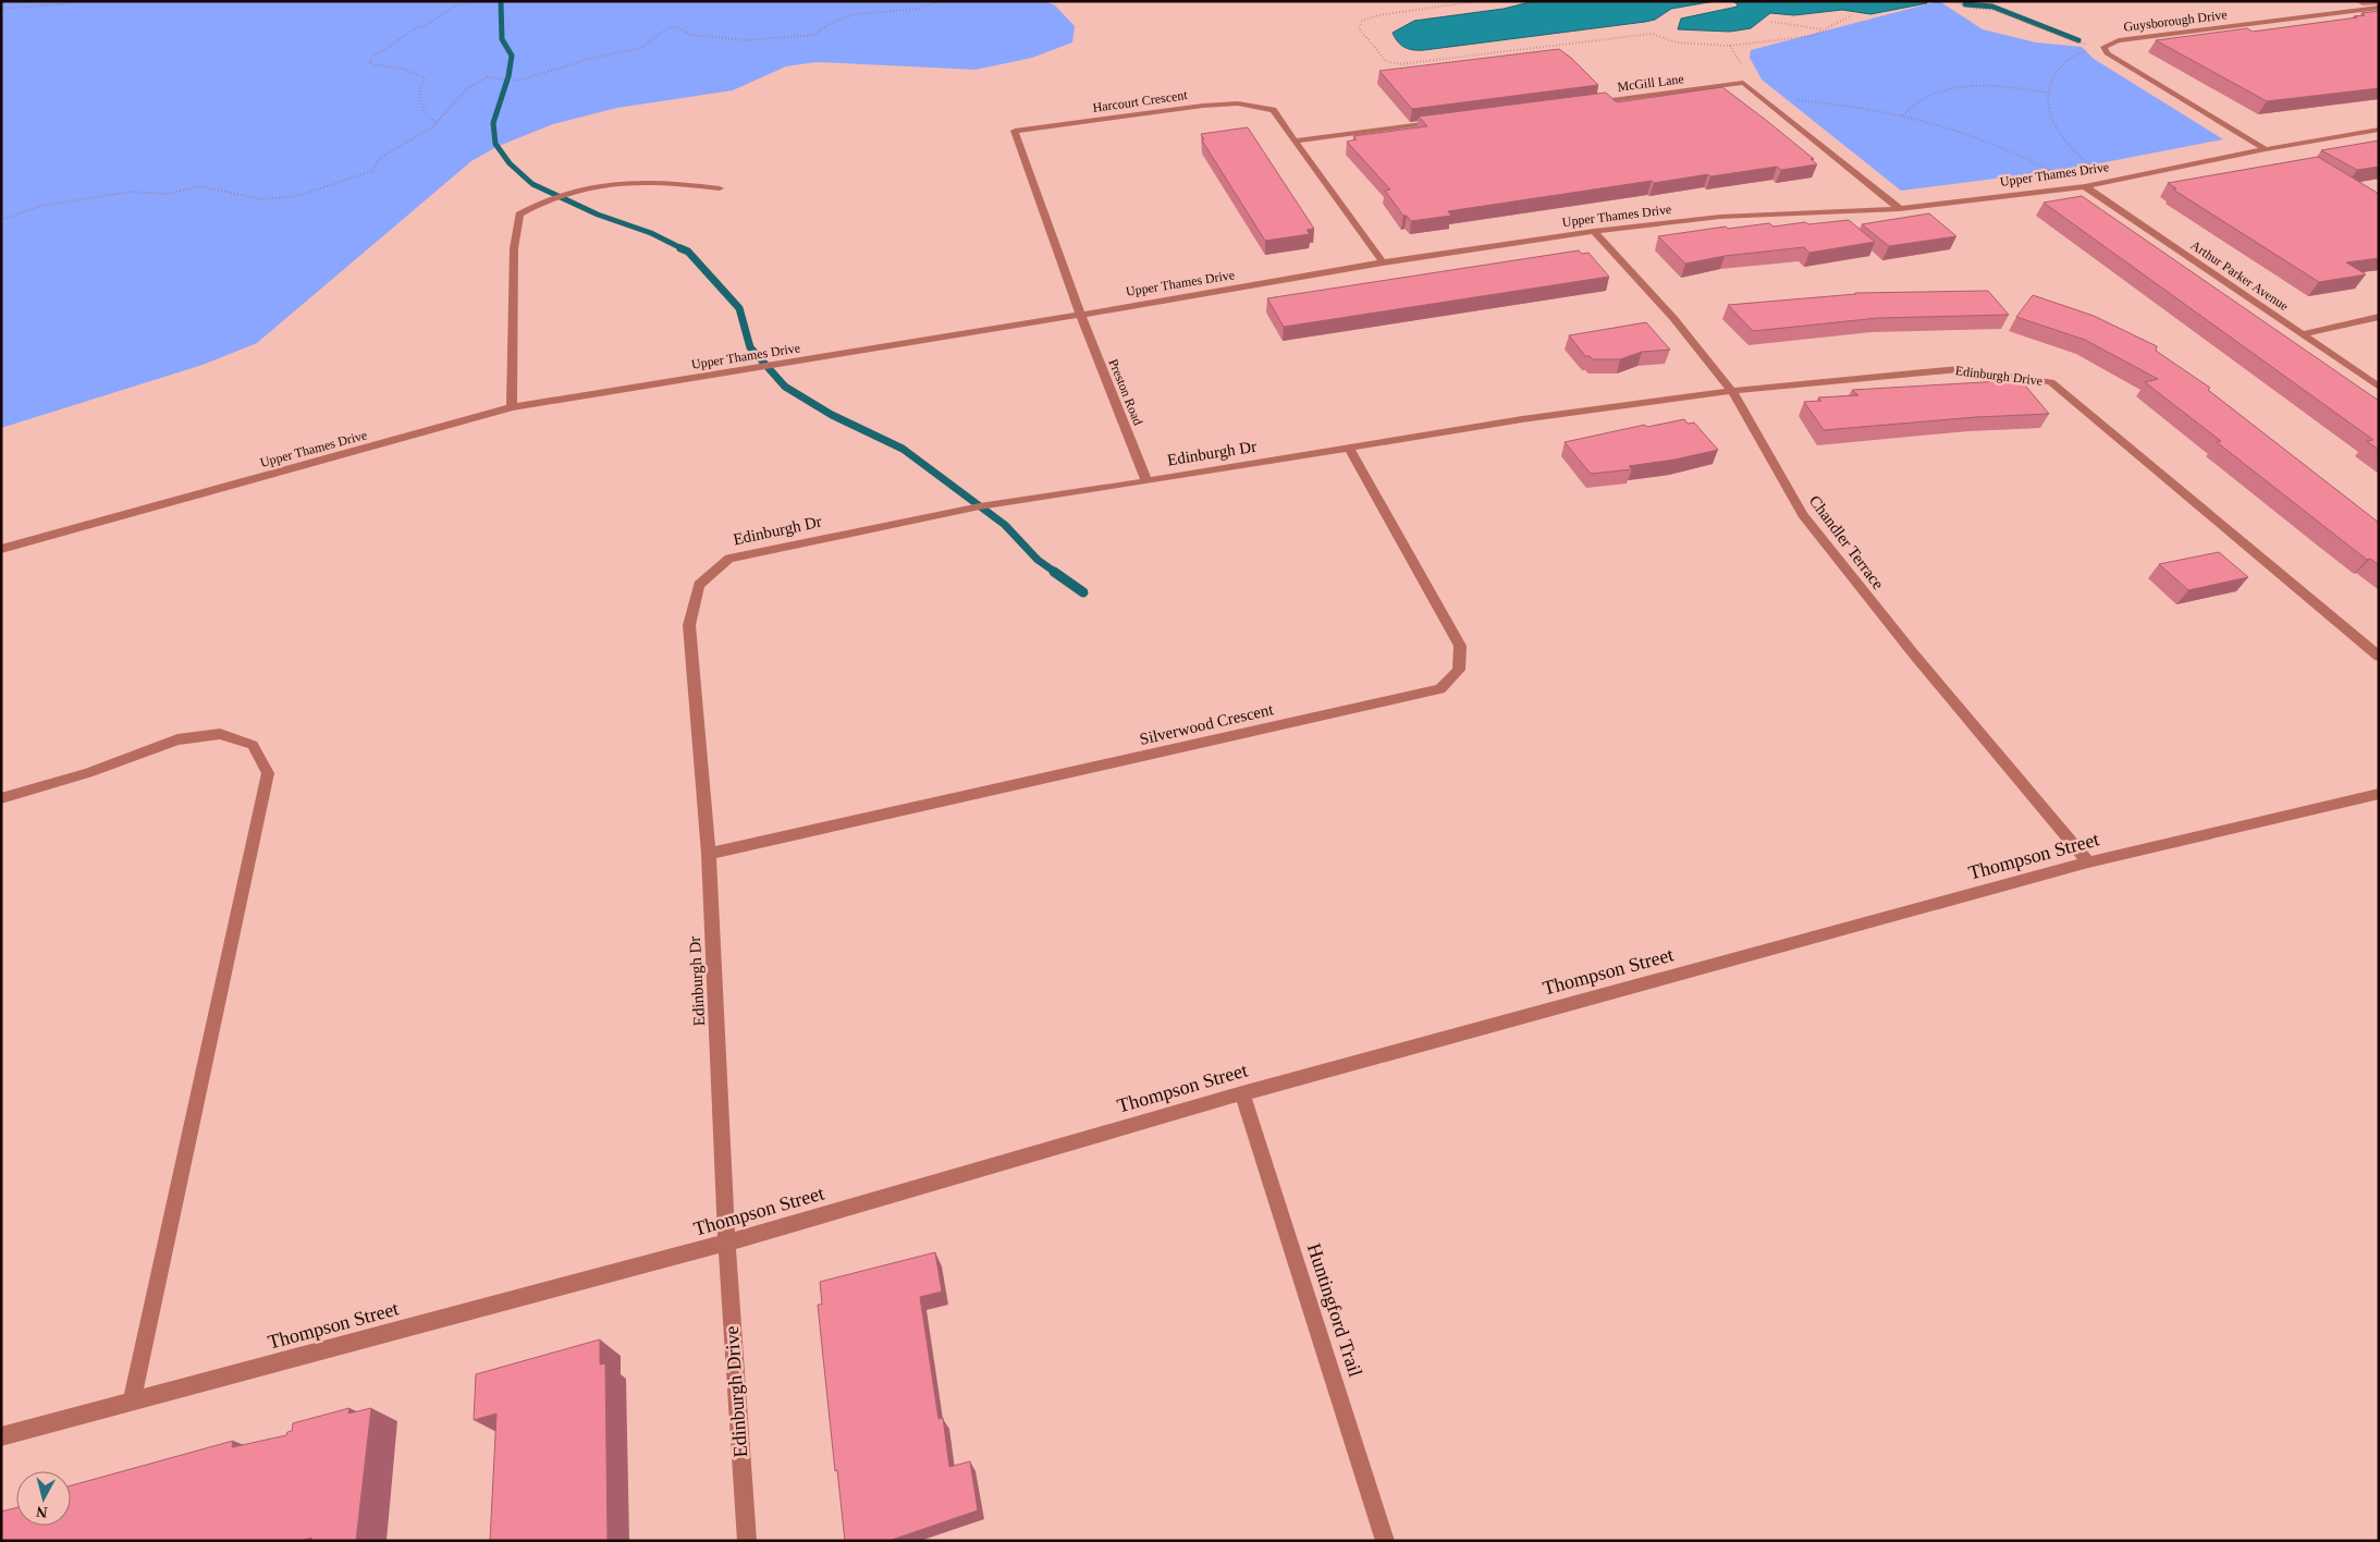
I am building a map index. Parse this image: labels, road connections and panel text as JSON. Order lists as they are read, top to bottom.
{
  "streets": {
    "street": [
      "Guysborough Drive",
      "McGill Lane",
      "Harcourt Crescent",
      "Upper Thames Drive",
      "Arthur Parker Avenue",
      "Edinburgh Drive",
      "Preston Road",
      "Edinburgh Dr",
      "Chandler Terrace",
      "Silverwood Crescent",
      "Thompson Street",
      "Huntingford Trail"
    ]
  },
  "crossings": [
    ["Harcourt Crescent", "Upper Thames Drive"],
    ["Harcourt Crescent", "Preston Road"],
    ["Upper Thames Drive", "Arthur Parker Avenue"],
    ["Upper Thames Drive", "Preston Road"],
    ["Upper Thames Drive", "Chandler Terrace"],
    ["Edinburgh Drive", "Edinburgh Dr"],
    ["Edinburgh Drive", "Chandler Terrace"],
    ["Edinburgh Drive", "Thompson Street"],
    ["Preston Road", "Edinburgh Dr"],
    ["Edinburgh Dr", "Silverwood Crescent"],
    ["Edinburgh Dr", "Thompson Street"],
    ["Chandler Terrace", "Thompson Street"],
    ["Thompson Street", "Huntingford Trail"]
  ],
  "north": "bottom"
}
